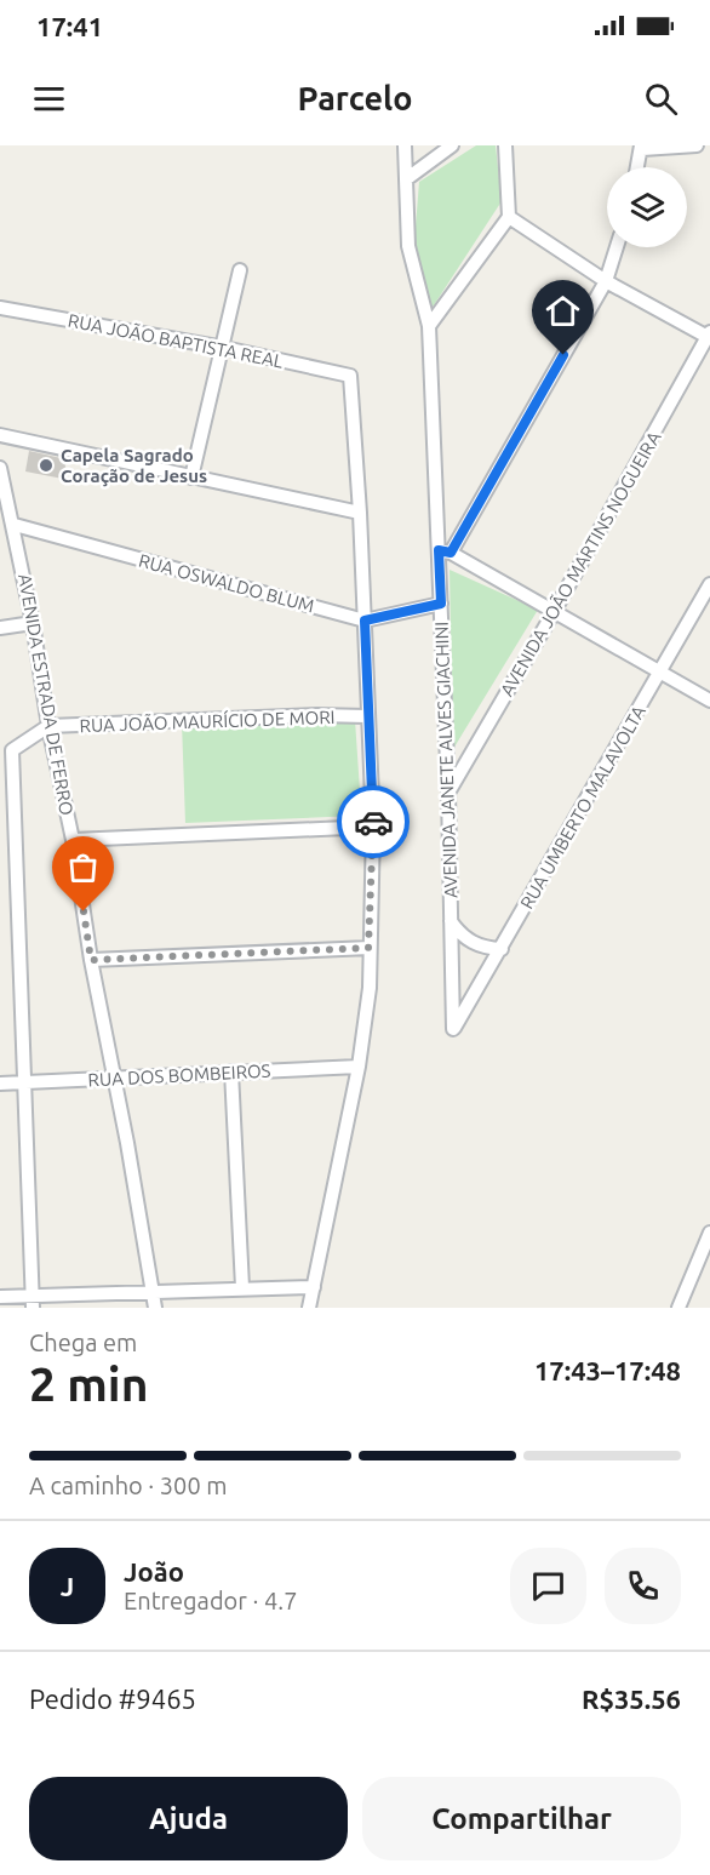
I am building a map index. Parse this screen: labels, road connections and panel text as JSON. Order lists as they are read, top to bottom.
{
  "streets": {
    "street": [
      "RUA JOÃO BAPTISTA REAL",
      "AVENIDA JOÃO MARTINS NOGUEIRA",
      "RUA OSWALDO BLUM",
      "AVENIDA ESTRADA DE FERRO",
      "RUA JOÃO MAURÍCIO DE MORI",
      "AVENIDA JANETE ALVES GIACHINI",
      "RUA UMBERTO MALAVOLTA",
      "RUA DOS BOMBEIROS"
    ]
  },
  "crossings": [
    ["AVENIDA JOÃO MARTINS NOGUEIRA", "AVENIDA JANETE ALVES GIACHINI"],
    ["RUA OSWALDO BLUM", "AVENIDA ESTRADA DE FERRO"],
    ["RUA OSWALDO BLUM", "AVENIDA JANETE ALVES GIACHINI"],
    ["AVENIDA ESTRADA DE FERRO", "RUA JOÃO MAURÍCIO DE MORI"],
    ["AVENIDA ESTRADA DE FERRO", "RUA DOS BOMBEIROS"],
    ["AVENIDA JANETE ALVES GIACHINI", "RUA UMBERTO MALAVOLTA"]
  ],
  "places": ["Capela Sagrado Coração de Jesus"],
  "page": {
    "status": "17:41",
    "header": "Parcelo",
    "heading": ["2 min", "Chega em", "17:43–17:48"],
    "panel": [
      "João",
      "Entregador · 4.7",
      "Pedido #9465",
      "R$35.56"
    ],
    "bar": "A caminho · 300 m",
    "round": "J",
    "buttons": ["Ajuda", "Compartilhar"]
  }
}
